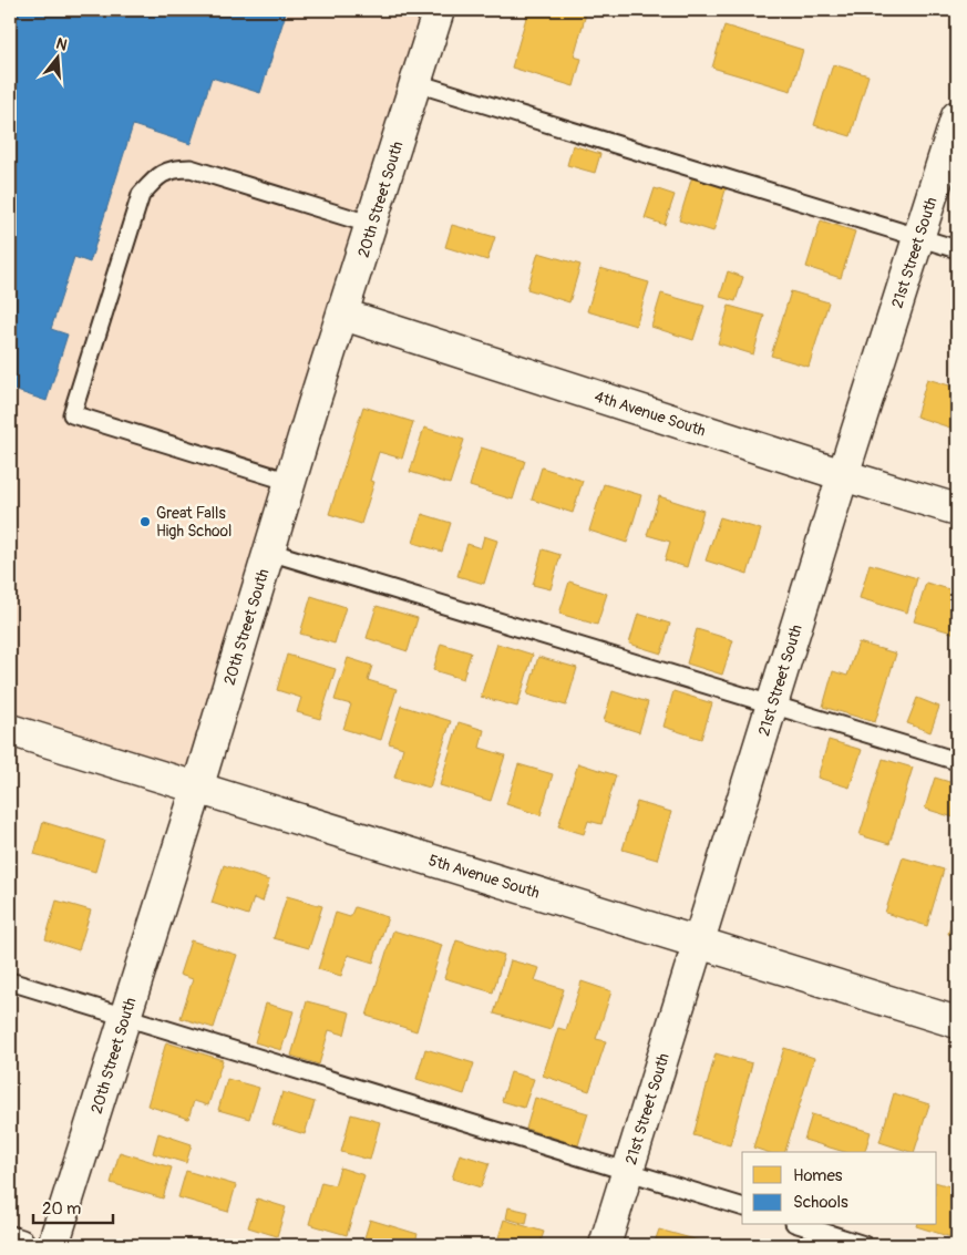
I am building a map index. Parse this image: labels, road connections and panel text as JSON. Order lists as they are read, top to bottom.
{
  "streets": {
    "street": [
      "20th Street South",
      "21st Street South",
      "4th Avenue South",
      "5th Avenue South"
    ]
  },
  "crossings": [
    ["20th Street South", "4th Avenue South"],
    ["20th Street South", "5th Avenue South"],
    ["21st Street South", "4th Avenue South"],
    ["21st Street South", "5th Avenue South"]
  ],
  "places": ["Great Falls High School"],
  "legend": ["Homes", "Schools"],
  "scale_bar": "20 m",
  "north": "top"
}
